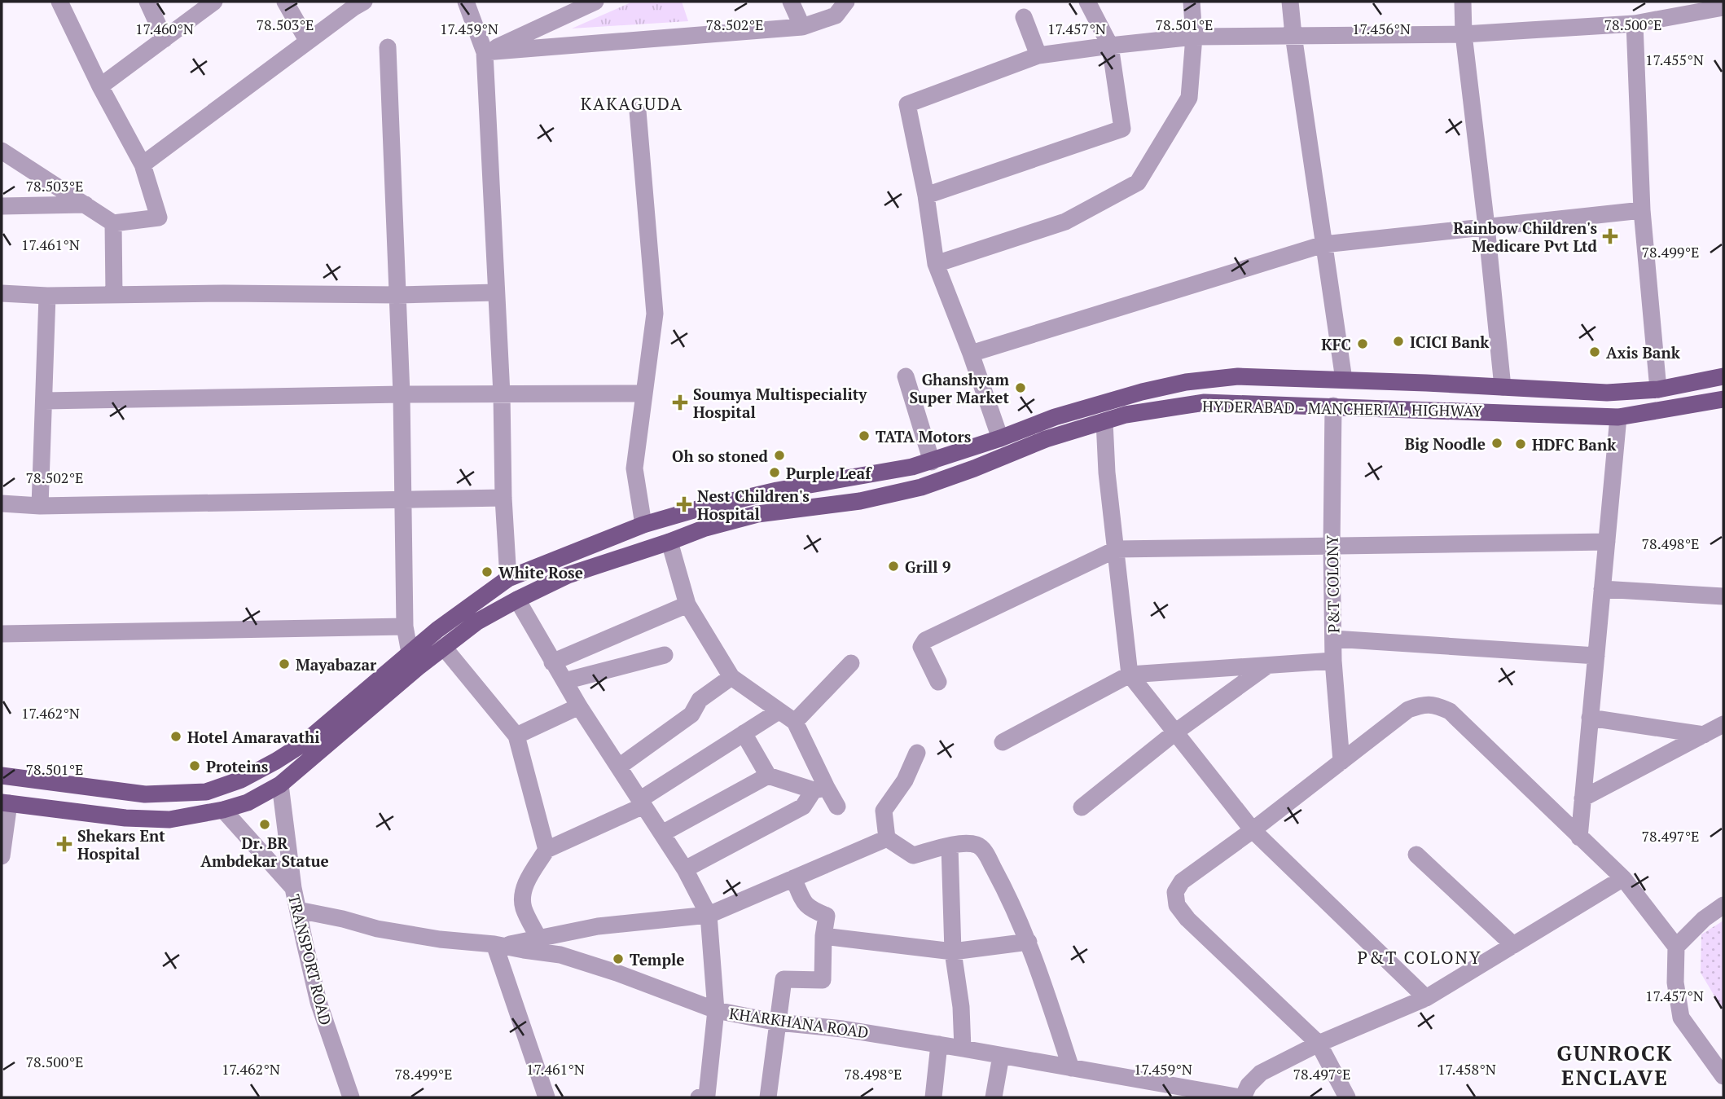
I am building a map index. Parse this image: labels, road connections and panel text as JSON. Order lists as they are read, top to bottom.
{
  "streets": {
    "main road": ["HYDERABAD - MANCHERIAL HIGHWAY"],
    "street": ["P&T COLONY", "TRANSPORT ROAD", "KHARKHANA ROAD"]
  },
  "crossings": [
    ["HYDERABAD - MANCHERIAL HIGHWAY", "P&T COLONY"],
    ["HYDERABAD - MANCHERIAL HIGHWAY", "TRANSPORT ROAD"],
    ["TRANSPORT ROAD", "KHARKHANA ROAD"]
  ],
  "districts": ["KAKAGUDA", "P&T COLONY", "GUNROCK ENCLAVE"],
  "places": {
    "health": [
      "Rainbow Children's Medicare Pvt Ltd",
      "Soumya Multispeciality Hospital",
      "Nest Children's Hospital",
      "Shekars Ent Hospital"
    ],
    "other": [
      "ICICI Bank",
      "KFC",
      "Axis Bank",
      "Ghanshyam Super Market",
      "TATA Motors",
      "Big Noodle",
      "HDFC Bank",
      "Oh so stoned",
      "Purple Leaf",
      "Grill 9",
      "White Rose",
      "Mayabazar",
      "Hotel Amaravathi",
      "Proteins",
      "Dr. BR Ambdekar Statue",
      "Temple"
    ]
  },
  "coordinates": [
    "78.503°E",
    "78.502°E",
    "78.501°E",
    "78.500°E",
    "17.460°N",
    "17.459°N",
    "17.457°N",
    "17.456°N",
    "17.455°N",
    "17.461°N",
    "78.499°E",
    "78.498°E",
    "17.462°N",
    "78.497°E",
    "17.458°N"
  ]
}
